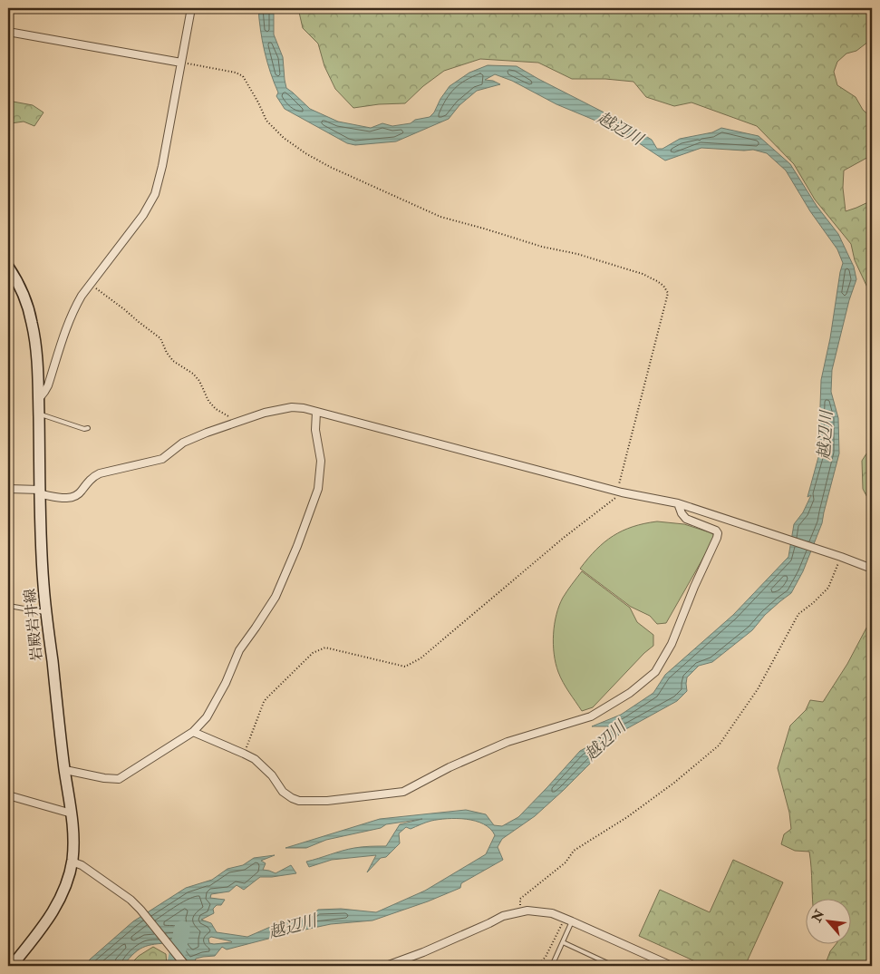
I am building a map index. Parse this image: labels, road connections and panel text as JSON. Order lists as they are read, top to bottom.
{
  "streets": {
    "main road": ["岩殿岩井線"]
  },
  "water": ["越辺川"],
  "north": "top left"
}
